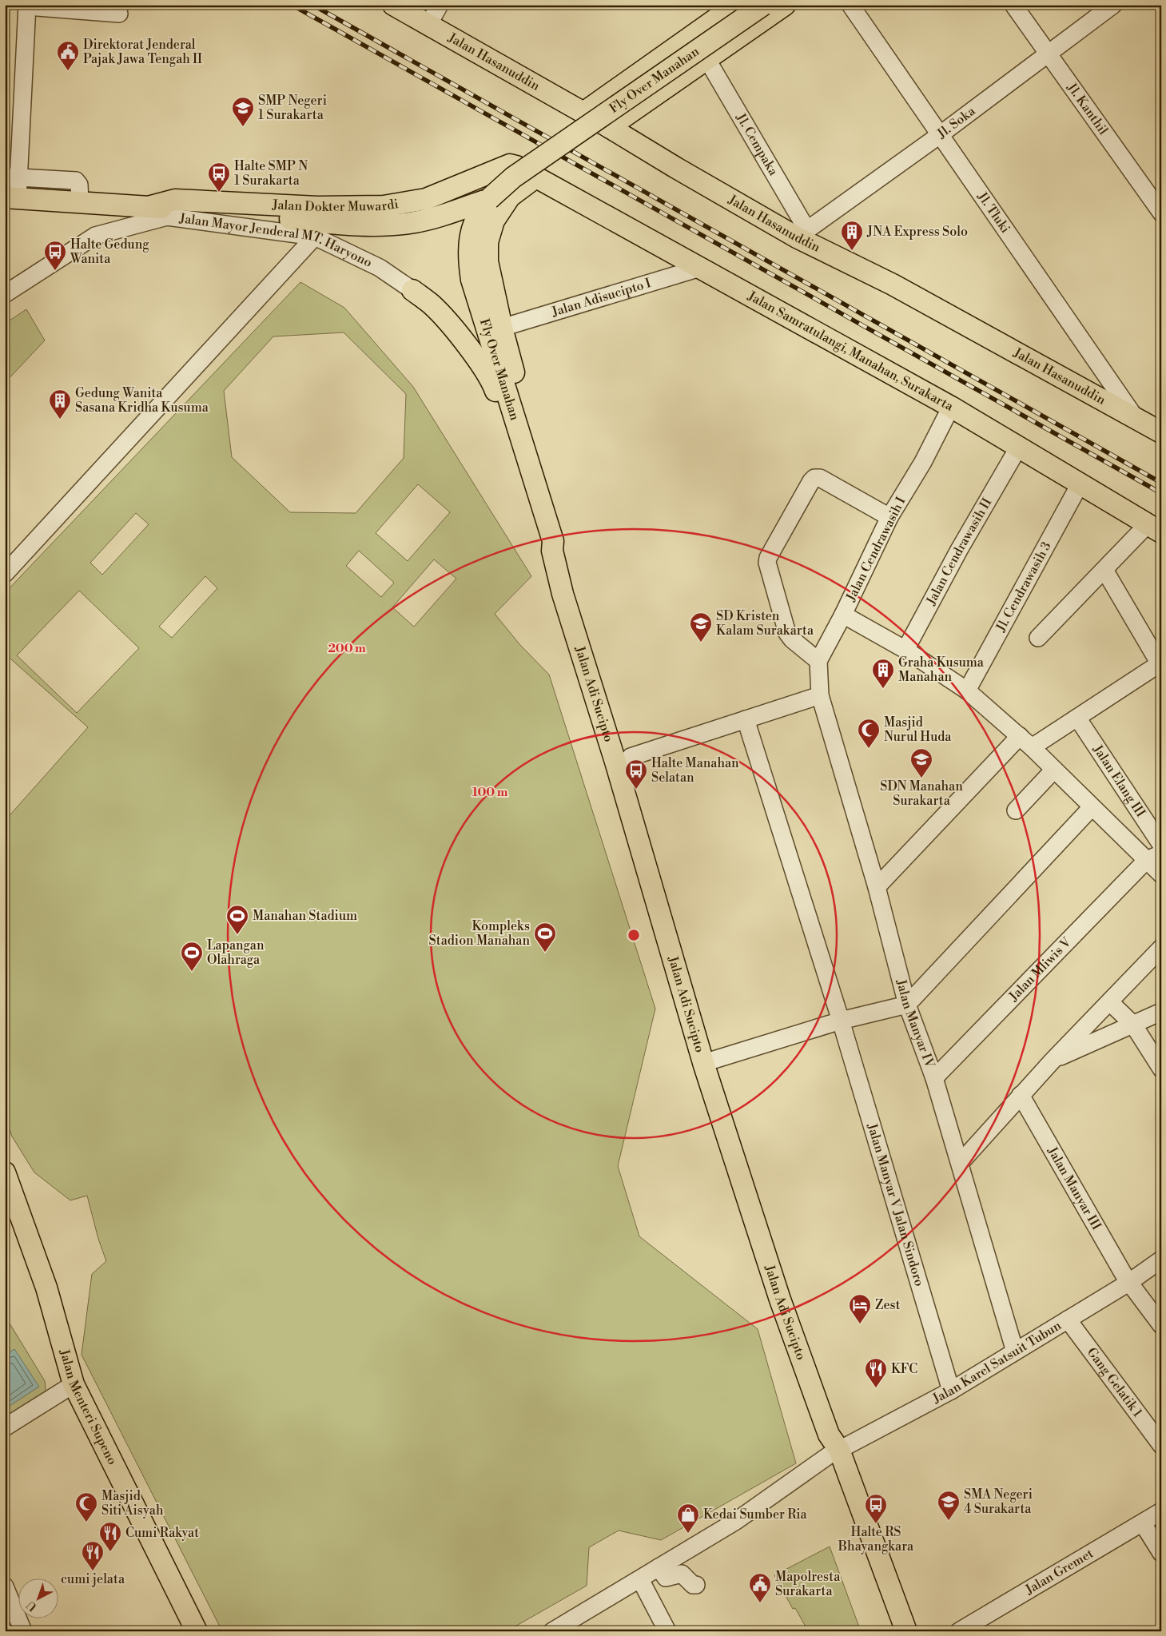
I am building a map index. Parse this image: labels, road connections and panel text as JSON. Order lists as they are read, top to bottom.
{
  "streets": {
    "main road": [
      "Jalan Hasanuddin",
      "Fly Over Manahan",
      "Jalan Dokter Muwardi",
      "Jalan Samratulangi, Manahan, Surakarta",
      "Jalan Adi Sucipto",
      "Jalan Menteri Supeno"
    ],
    "street": [
      "Jl. Kanthil",
      "Jl. Soka",
      "Jl. Cempaka",
      "Jl. Tluki",
      "Jalan Mayor Jenderal MT. Haryono",
      "Jalan Adisucipto I",
      "Jalan Cendrawasih I",
      "Jalan Cendrawasih II",
      "Jl. Cendrawasih 3",
      "Jalan Elang III",
      "Jalan Mliwis V",
      "Jalan Manyar IV",
      "Jalan Manyar III",
      "Jalan Manyar V Jalan Sindoro",
      "Jalan Karel Satsuit Tubun",
      "Gang Gelatik 1",
      "Jalan Gremet"
    ]
  },
  "crossings": [
    ["Jalan Hasanuddin", "Jl. Soka"],
    ["Jalan Hasanuddin", "Jl. Cempaka"],
    ["Jalan Hasanuddin", "Jl. Tluki"],
    ["Fly Over Manahan", "Jalan Dokter Muwardi"],
    ["Fly Over Manahan", "Jalan Adi Sucipto"],
    ["Jl. Kanthil", "Jl. Soka"],
    ["Jl. Soka", "Jl. Cempaka"],
    ["Jl. Soka", "Jl. Tluki"],
    ["Jalan Dokter Muwardi", "Jalan Samratulangi, Manahan, Surakarta"],
    ["Jalan Mayor Jenderal MT. Haryono", "Jalan Adi Sucipto"],
    ["Jalan Adisucipto I", "Jalan Samratulangi, Manahan, Surakarta"],
    ["Jalan Adisucipto I", "Jalan Adi Sucipto"],
    ["Jalan Samratulangi, Manahan, Surakarta", "Jalan Cendrawasih I"],
    ["Jalan Samratulangi, Manahan, Surakarta", "Jl. Cendrawasih 3"],
    ["Jalan Samratulangi, Manahan, Surakarta", "Jalan Adi Sucipto"],
    ["Jalan Adi Sucipto", "Jalan Karel Satsuit Tubun"],
    ["Jalan Mliwis V", "Jalan Manyar IV"],
    ["Jalan Manyar IV", "Jalan Karel Satsuit Tubun"],
    ["Jalan Manyar III", "Jalan Karel Satsuit Tubun"],
    ["Jalan Manyar V Jalan Sindoro", "Jalan Karel Satsuit Tubun"],
    ["Jalan Karel Satsuit Tubun", "Gang Gelatik 1"]
  ],
  "places": {
    "public building": ["Direktorat Jenderal Pajak Jawa Tengah II", "Mapolresta Surakarta"],
    "school or university": [
      "SMP Negeri 1 Surakarta",
      "SD Kristen Kalam Surakarta",
      "SDN Manahan Surakarta",
      "SMA Negeri 4 Surakarta"
    ],
    "bus stop": [
      "Halte SMP N 1 Surakarta",
      "Halte Gedung Wanita",
      "Halte Manahan Selatan",
      "Halte RS Bhayangkara"
    ],
    "building": ["JNA Express Solo", "Gedung Wanita Sasana Kridha Kusuma", "Graha Kusuma Manahan"],
    "mosque": ["Masjid Nurul Huda", "Masjid Siti Aisyah"],
    "sports": ["Manahan Stadium", "Kompleks Stadion Manahan", "Lapangan Olahraga"],
    "hotel": ["Zest"],
    "restaurant": ["KFC", "Cumi Rakyat", "cumi jelata"],
    "shop": ["Kedai Sumber Ria"]
  },
  "north": "bottom left",
  "rings": ["200 m", "100 m"]
}
